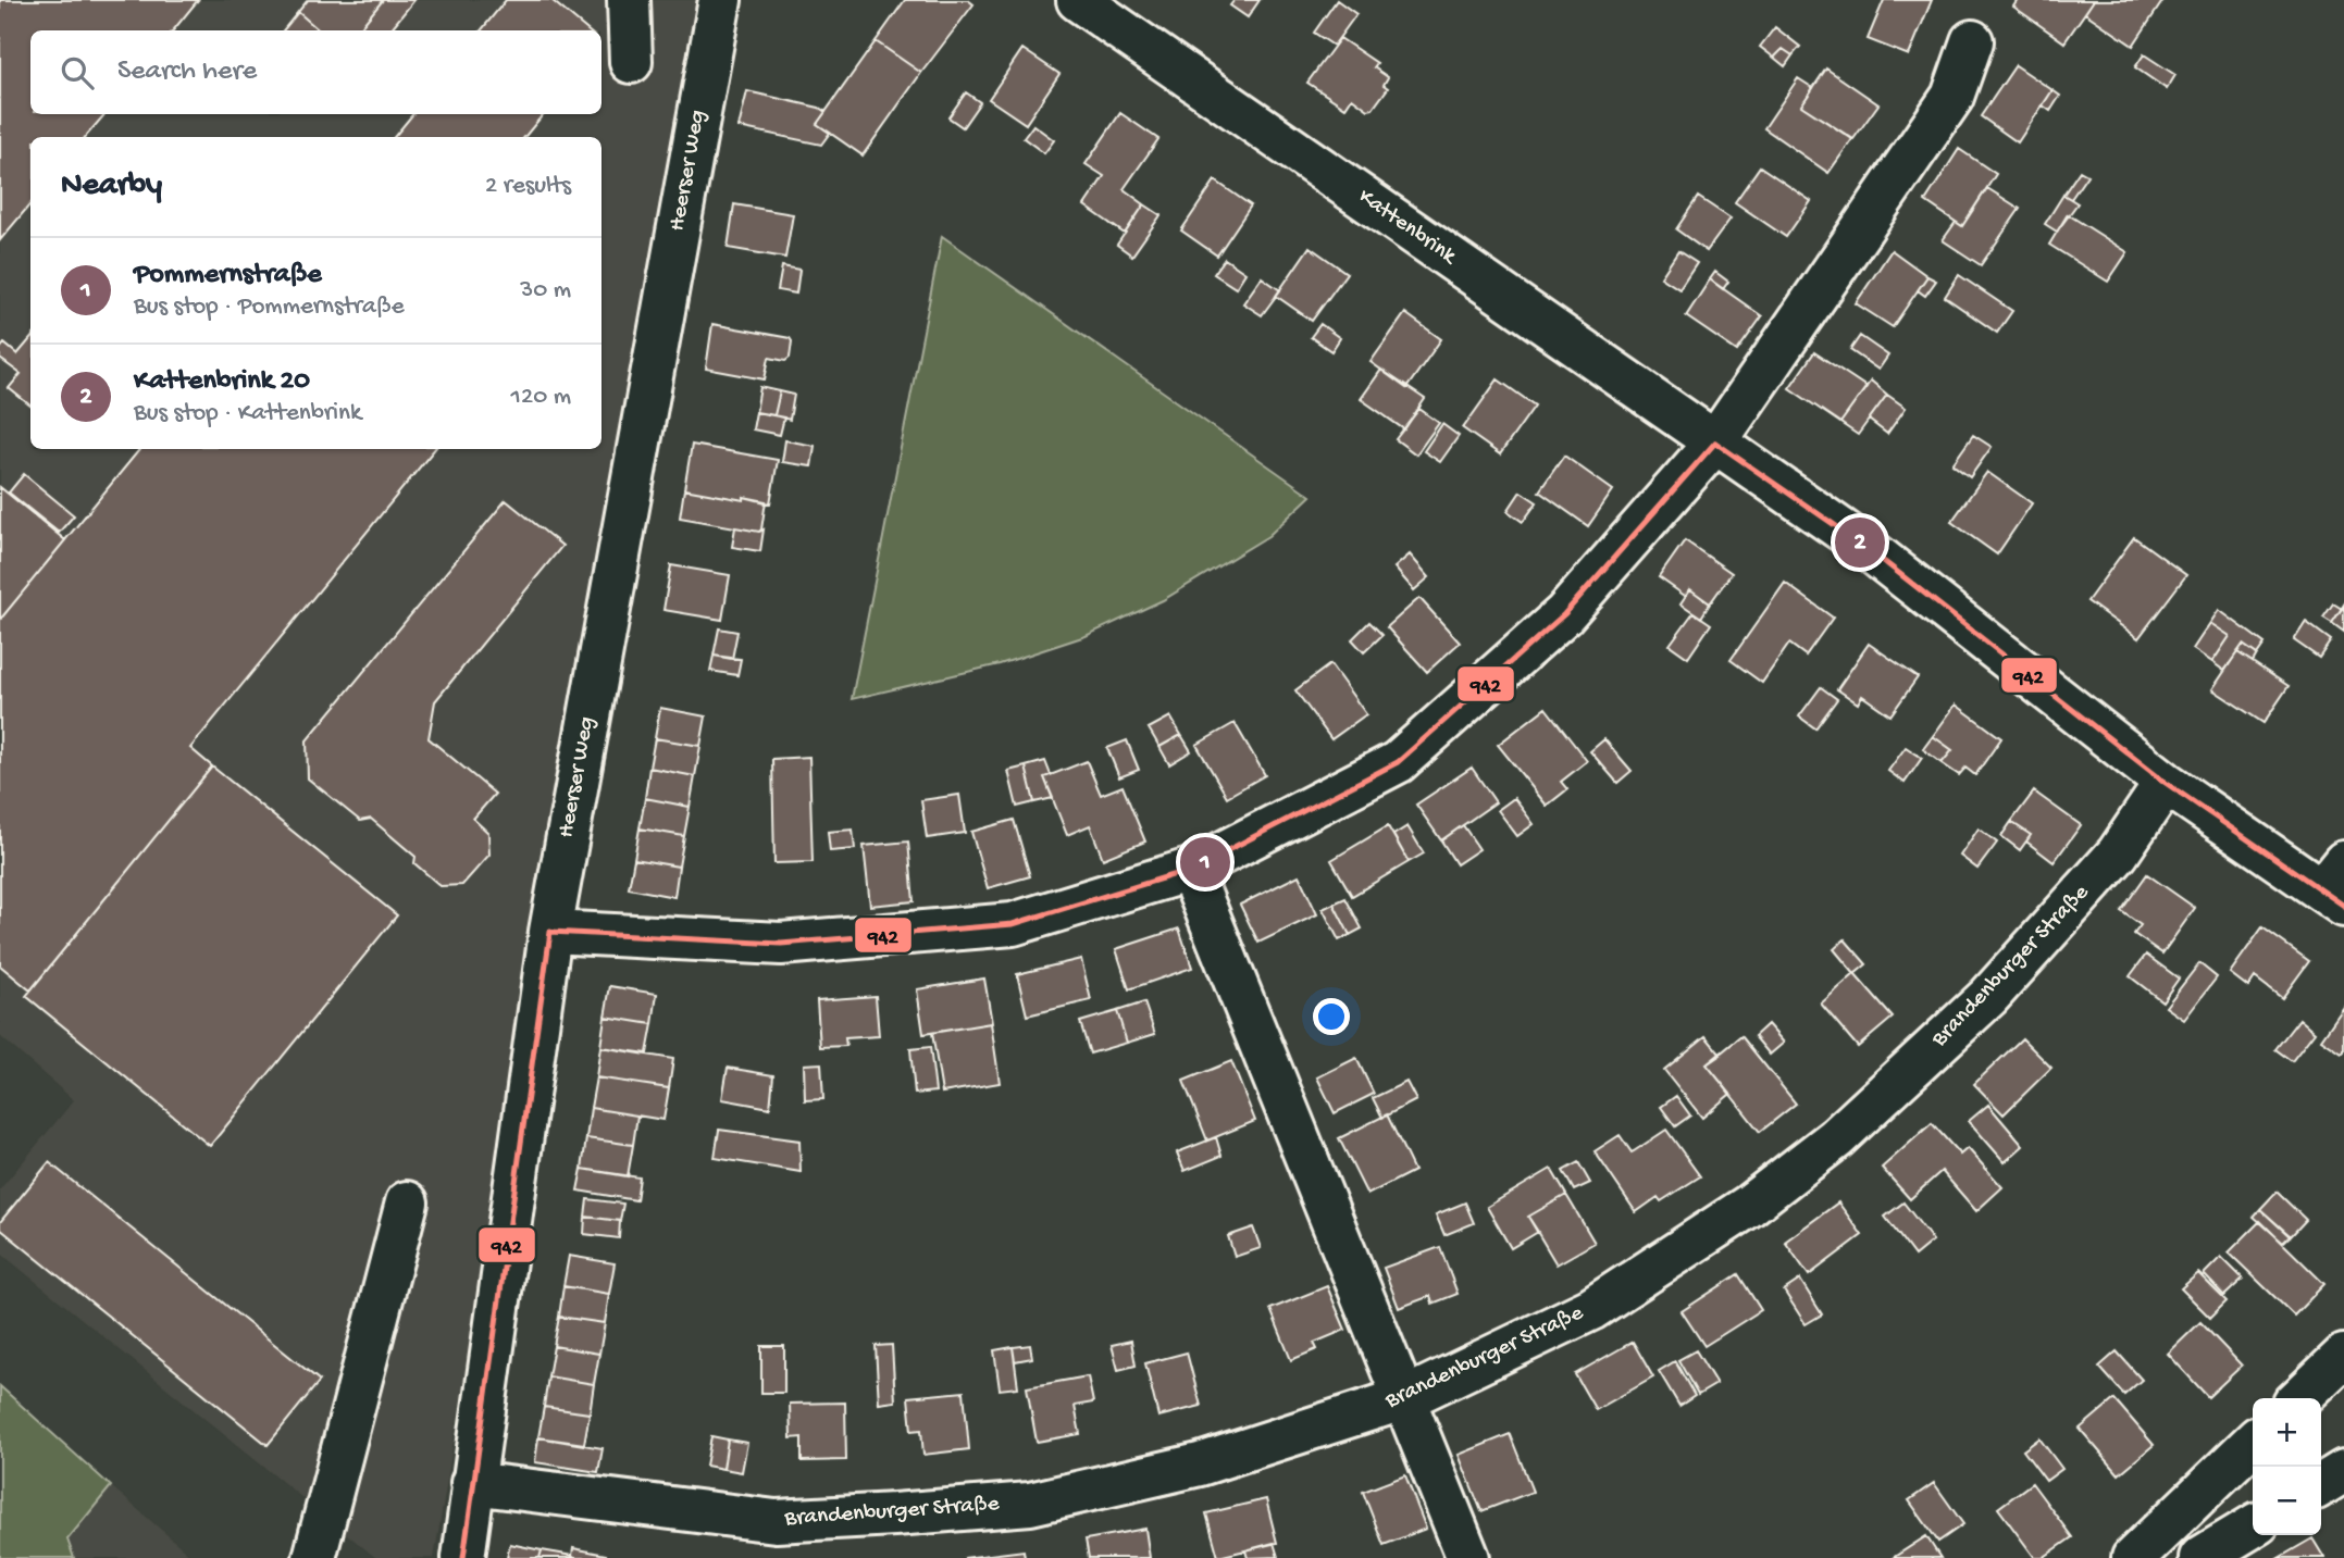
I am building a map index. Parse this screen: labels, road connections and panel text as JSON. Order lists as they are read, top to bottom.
{
  "streets": {
    "street": ["Heerser Weg", "Kattenbrink", "Brandenburger Straße"]
  },
  "crossings": [
    ["Heerser Weg", "Brandenburger Straße"],
    ["Kattenbrink", "Brandenburger Straße"]
  ],
  "lines": ["transit line 942"],
  "page": {
    "search": "Search here",
    "heading": ["Nearby", "2 results"],
    "list": [
      {
        "mark": "1",
        "name": "Pommernstraße",
        "note": "Bus stop · Pommernstraße",
        "value": "30 m"
      },
      {
        "mark": "2",
        "name": "Kattenbrink 20",
        "note": "Bus stop · Kattenbrink",
        "value": "120 m"
      }
    ],
    "pins": ["2", "1"],
    "map_buttons": ["+", "−"]
  }
}
